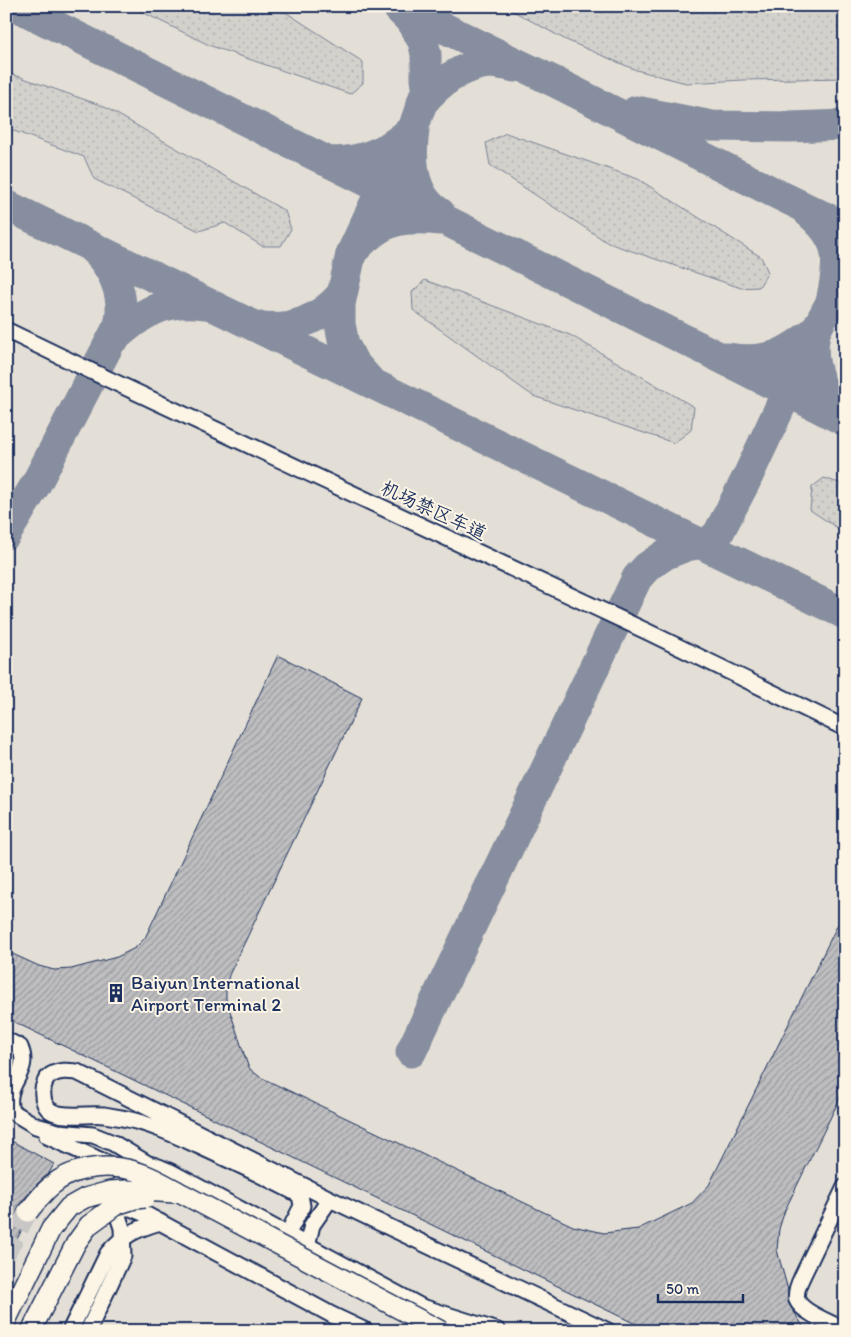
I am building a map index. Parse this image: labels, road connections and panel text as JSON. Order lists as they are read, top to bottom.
{
  "streets": {
    "street": ["机场禁区车道"]
  },
  "places": {
    "building": ["Baiyun International Airport Terminal 2"]
  },
  "scale_bar": "50 m"
}
